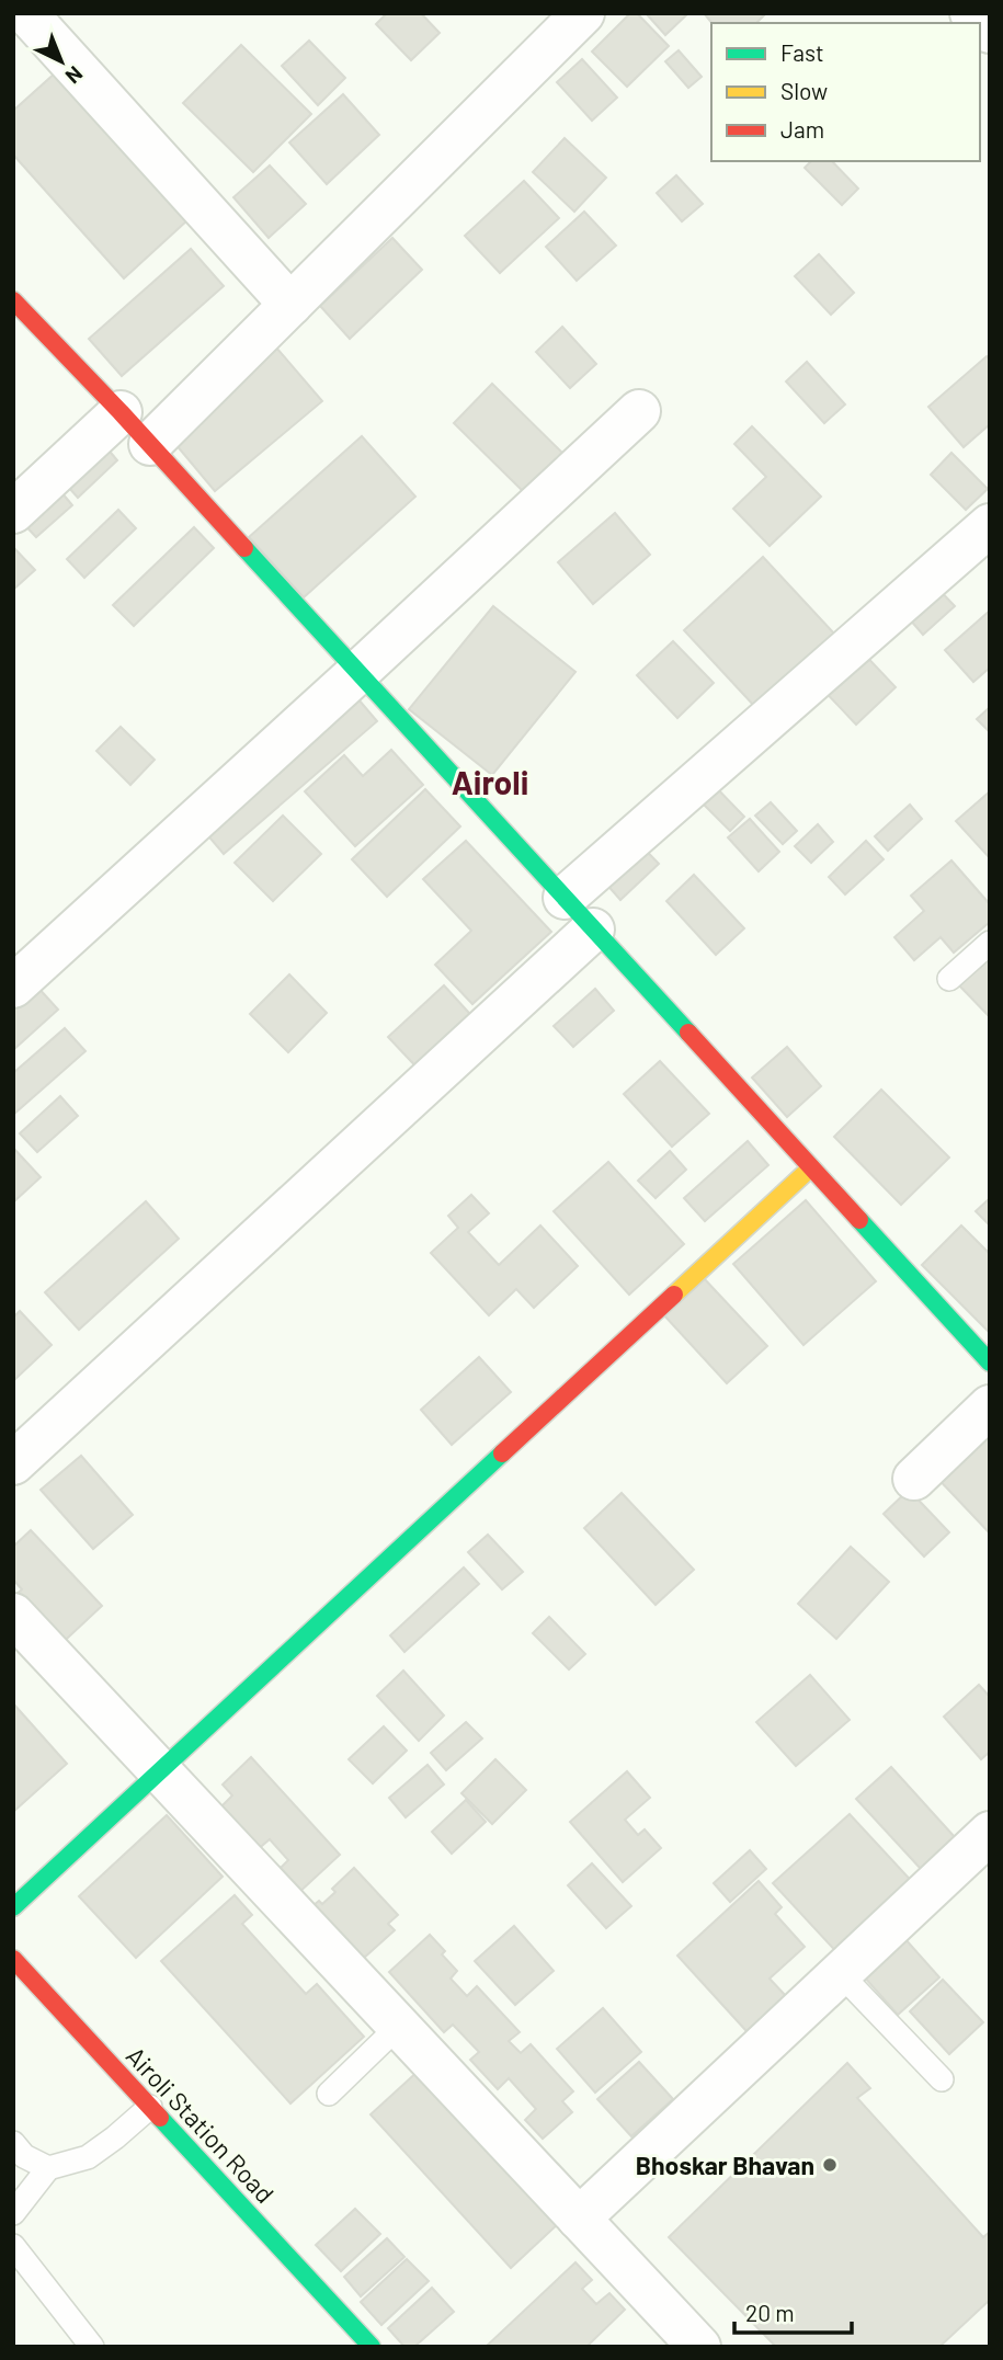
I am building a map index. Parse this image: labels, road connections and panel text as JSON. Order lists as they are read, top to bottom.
{
  "streets": {
    "street": ["Airoli Station Road"]
  },
  "districts": ["Airoli"],
  "places": ["Bhoskar Bhavan"],
  "legend": ["Fast", "Slow", "Jam"],
  "scale_bar": "20 m",
  "north": "bottom right"
}
